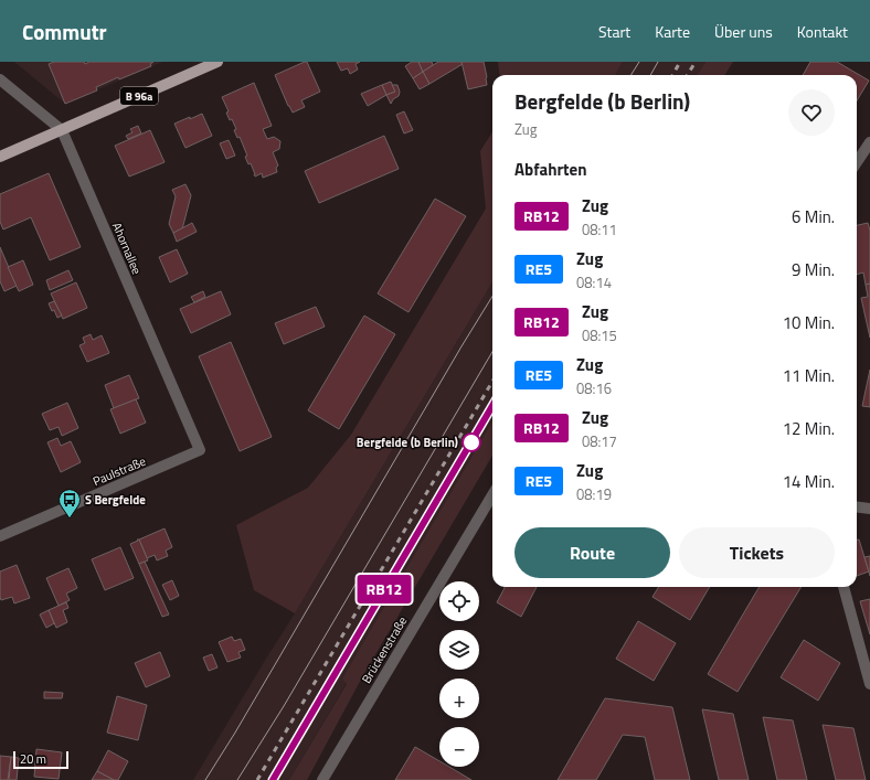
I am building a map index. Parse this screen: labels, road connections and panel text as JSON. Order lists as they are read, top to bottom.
{
  "streets": {
    "main road": ["B 96a"],
    "street": ["Ahornallee", "Paulstraße", "Brückenstraße"]
  },
  "crossings": [
    ["B 96a", "Ahornallee"],
    ["Ahornallee", "Paulstraße"]
  ],
  "places": {
    "other": ["Bergfelde (b Berlin)"],
    "bus stop": ["S Bergfelde"]
  },
  "scale_bar": "20 m",
  "page": {
    "header": "Commutr",
    "nav": [
      "Start",
      "Karte",
      "Über uns",
      "Kontakt"
    ],
    "on_map": "RB12",
    "heading": [
      ["Bergfelde (b Berlin)", "Zug"],
      "Abfahrten"
    ],
    "list": [
      {
        "mark": "RB12",
        "name": "Zug",
        "note": "08:11",
        "value": "6 Min."
      },
      {
        "mark": "RE5",
        "name": "Zug",
        "note": "08:14",
        "value": "9 Min."
      },
      {
        "mark": "RB12",
        "name": "Zug",
        "note": "08:15",
        "value": "10 Min."
      },
      {
        "mark": "RE5",
        "name": "Zug",
        "note": "08:16",
        "value": "11 Min."
      },
      {
        "mark": "RB12",
        "name": "Zug",
        "note": "08:17",
        "value": "12 Min."
      },
      {
        "mark": "RE5",
        "name": "Zug",
        "note": "08:19",
        "value": "14 Min."
      }
    ],
    "buttons": ["Route", "Tickets"],
    "map_buttons": ["+", "−"],
    "scale": "20 m"
  }
}
